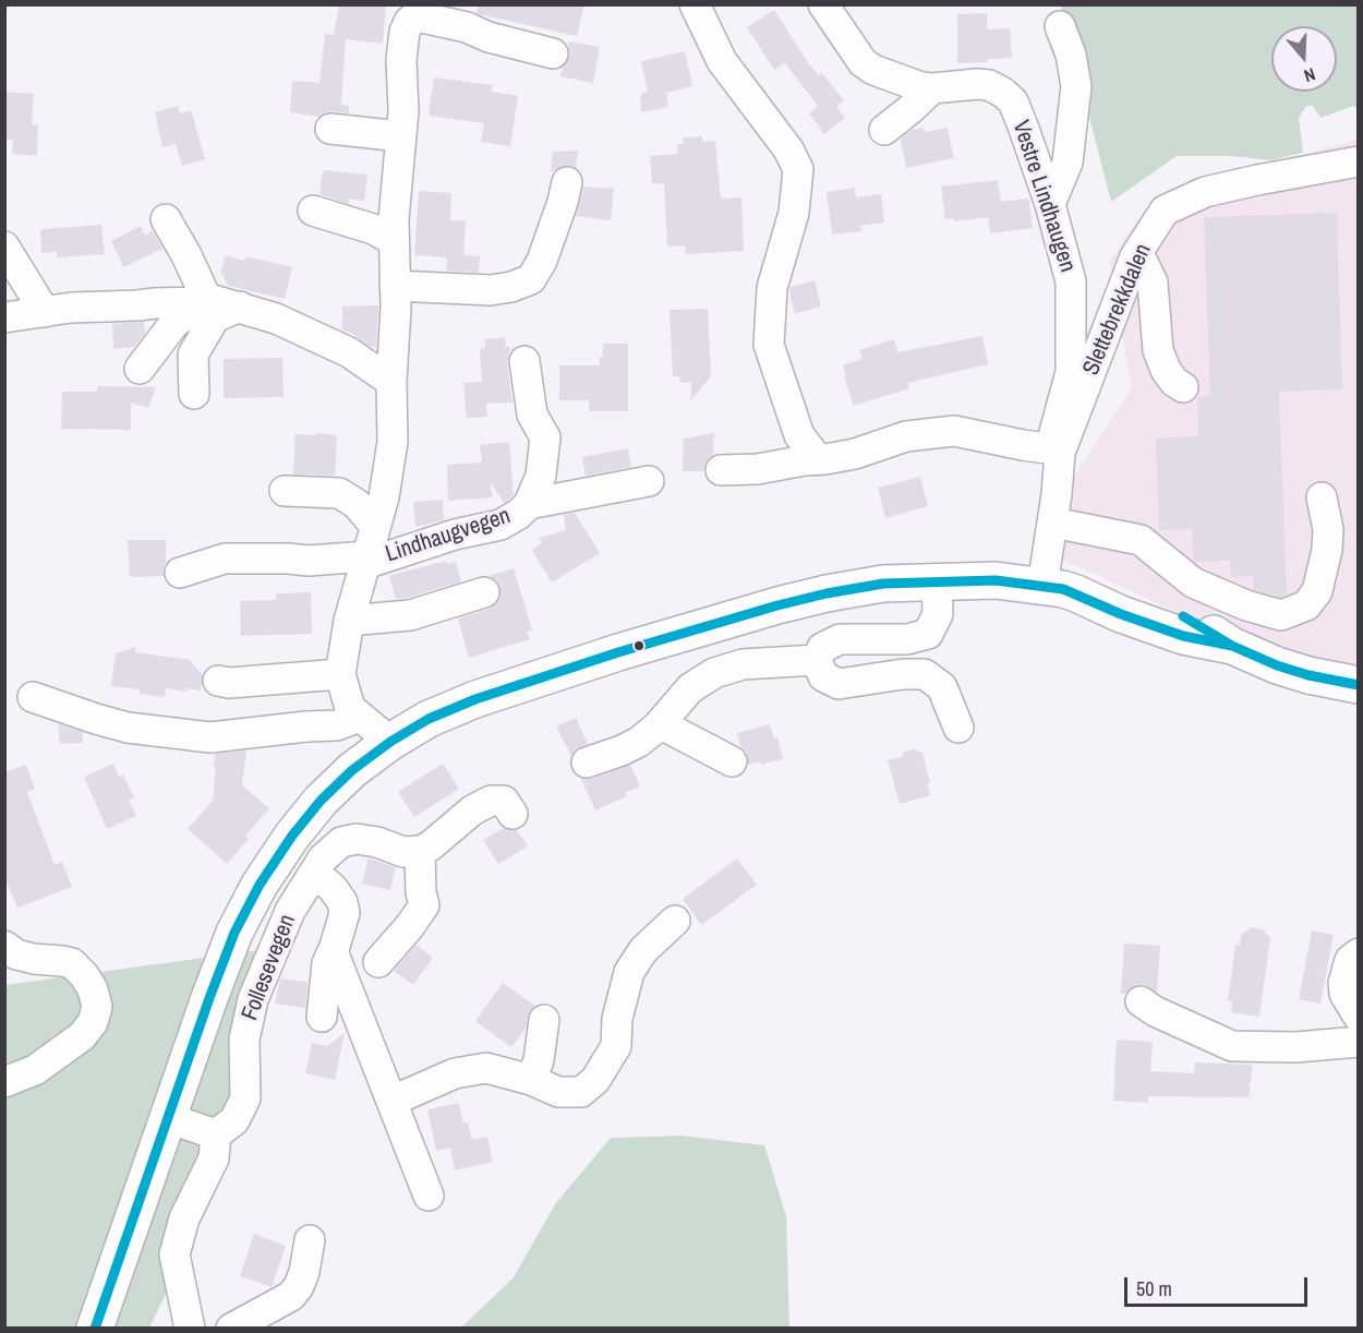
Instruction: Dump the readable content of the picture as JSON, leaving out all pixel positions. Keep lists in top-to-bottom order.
{
  "streets": {
    "main road": ["Follesevegen"],
    "street": ["Vestre Lindhaugen", "Slettebrekkdalen", "Lindhaugvegen"]
  },
  "crossings": [
    ["Vestre Lindhaugen", "Slettebrekkdalen"],
    ["Vestre Lindhaugen", "Follesevegen"],
    ["Lindhaugvegen", "Follesevegen"]
  ],
  "scale_bar": "50 m",
  "north": "bottom"
}
